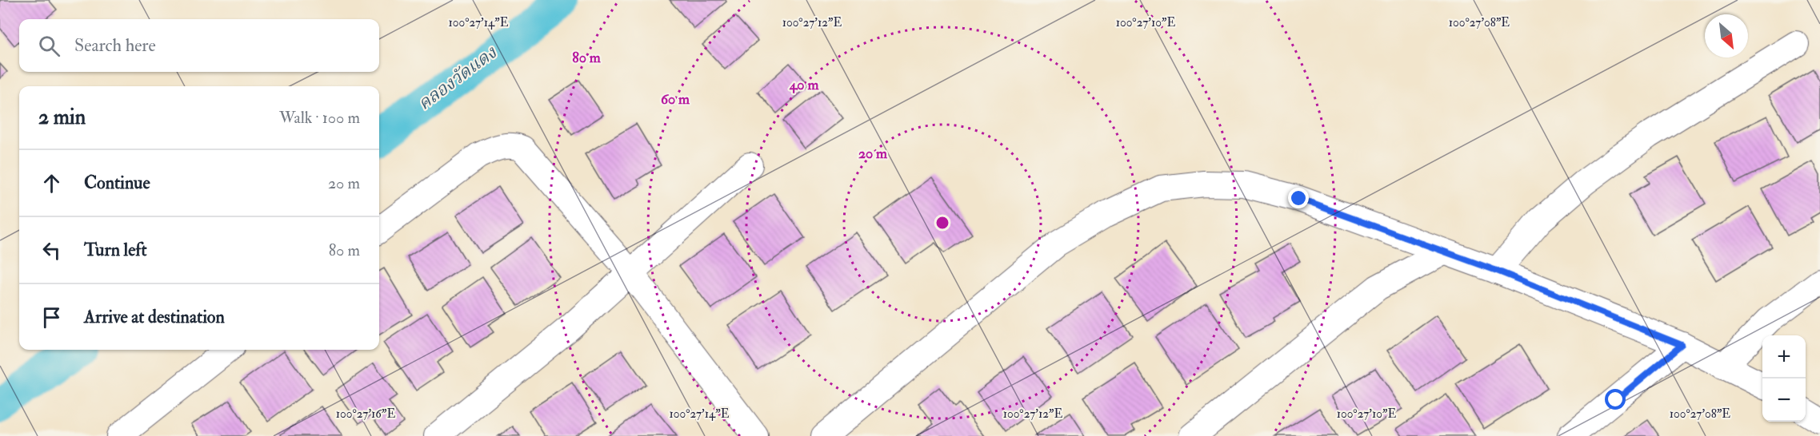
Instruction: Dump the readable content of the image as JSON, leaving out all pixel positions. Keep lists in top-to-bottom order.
{
  "water": ["คลองวัดแดง"],
  "north": "bottom right",
  "page": {
    "search": "Search here",
    "heading": ["2 min", "Walk · 100 m"],
    "list": [
      ["Continue", "20 m"],
      ["Turn left", "80 m"],
      "Arrive at destination"
    ],
    "map_buttons": ["+", "−"]
  },
  "coordinates": [
    "100°27'14\"E",
    "100°27'10\"E",
    "100°27'08\"E",
    "100°27'12\"E",
    "100°27'16\"E"
  ],
  "rings": [
    "80 m",
    "40 m",
    "60 m",
    "20 m"
  ]
}
